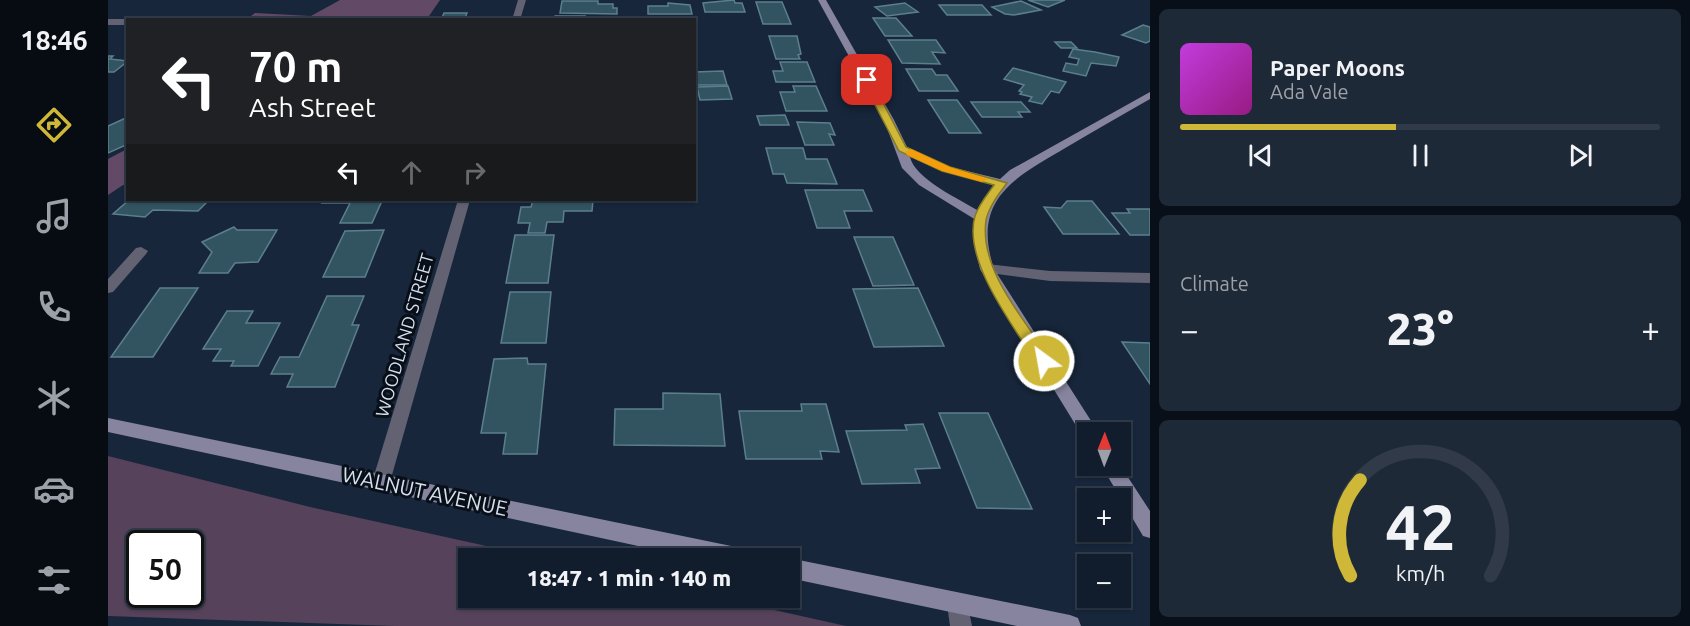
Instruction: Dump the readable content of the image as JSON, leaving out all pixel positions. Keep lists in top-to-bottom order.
{
  "streets": {
    "street": ["WOODLAND STREET", "WALNUT AVENUE"]
  },
  "crossings": [
    ["WOODLAND STREET", "WALNUT AVENUE"]
  ],
  "north": "top",
  "page": {
    "tabs": "18:46",
    "turn": ["70 m", "Ash Street"],
    "song": ["Paper Moons", "Ada Vale"],
    "tile": "Climate",
    "heat": ["−", "23°", "+"],
    "map_buttons": ["+", "−"],
    "limit": "50",
    "trip": "18:47 · 1 min · 140 m",
    "gauge": ["42", "km/h"]
  }
}
